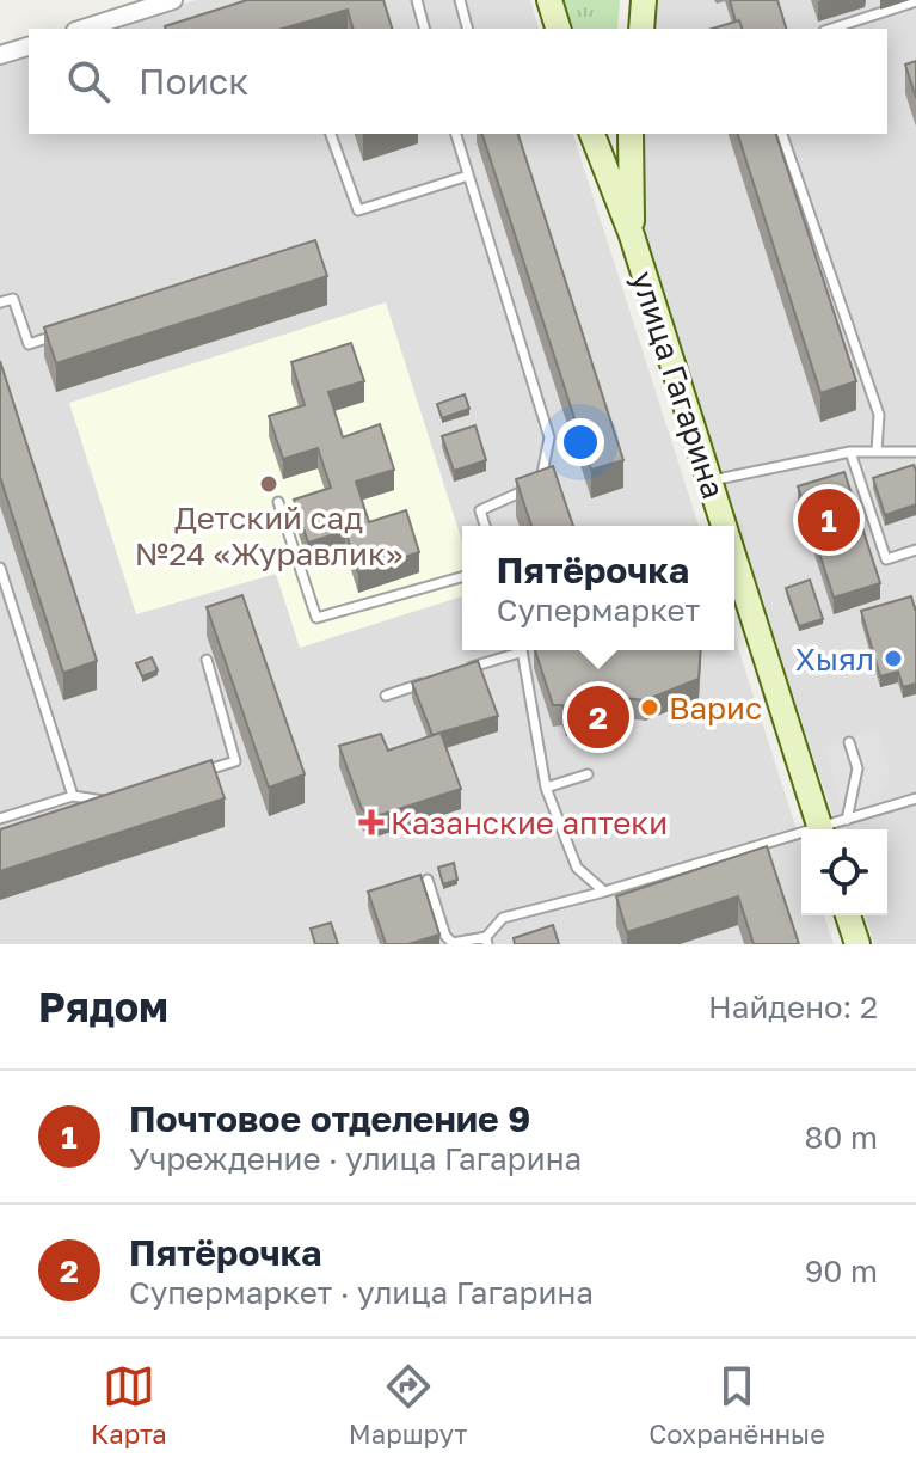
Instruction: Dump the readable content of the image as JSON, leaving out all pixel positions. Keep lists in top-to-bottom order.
{
  "streets": {
    "street": ["улица Гагарина"]
  },
  "places": {
    "other": ["Детский сад №24 «Журавлик»", "Хыял", "Варис"],
    "health": ["Казанские аптеки"]
  },
  "page": {
    "search": "Поиск",
    "pins": ["1", "2"],
    "popup": ["Пятёрочка", "Супермаркет"],
    "heading": ["Рядом", "Найдено: 2"],
    "list": [
      {
        "mark": "1",
        "name": "Почтовое отделение 9",
        "note": "Учреждение · улица Гагарина",
        "value": "80 m"
      },
      {
        "mark": "2",
        "name": "Пятёрочка",
        "note": "Супермаркет · улица Гагарина",
        "value": "90 m"
      }
    ],
    "nav": ["Карта", "Маршрут", "Сохранённые"]
  }
}
